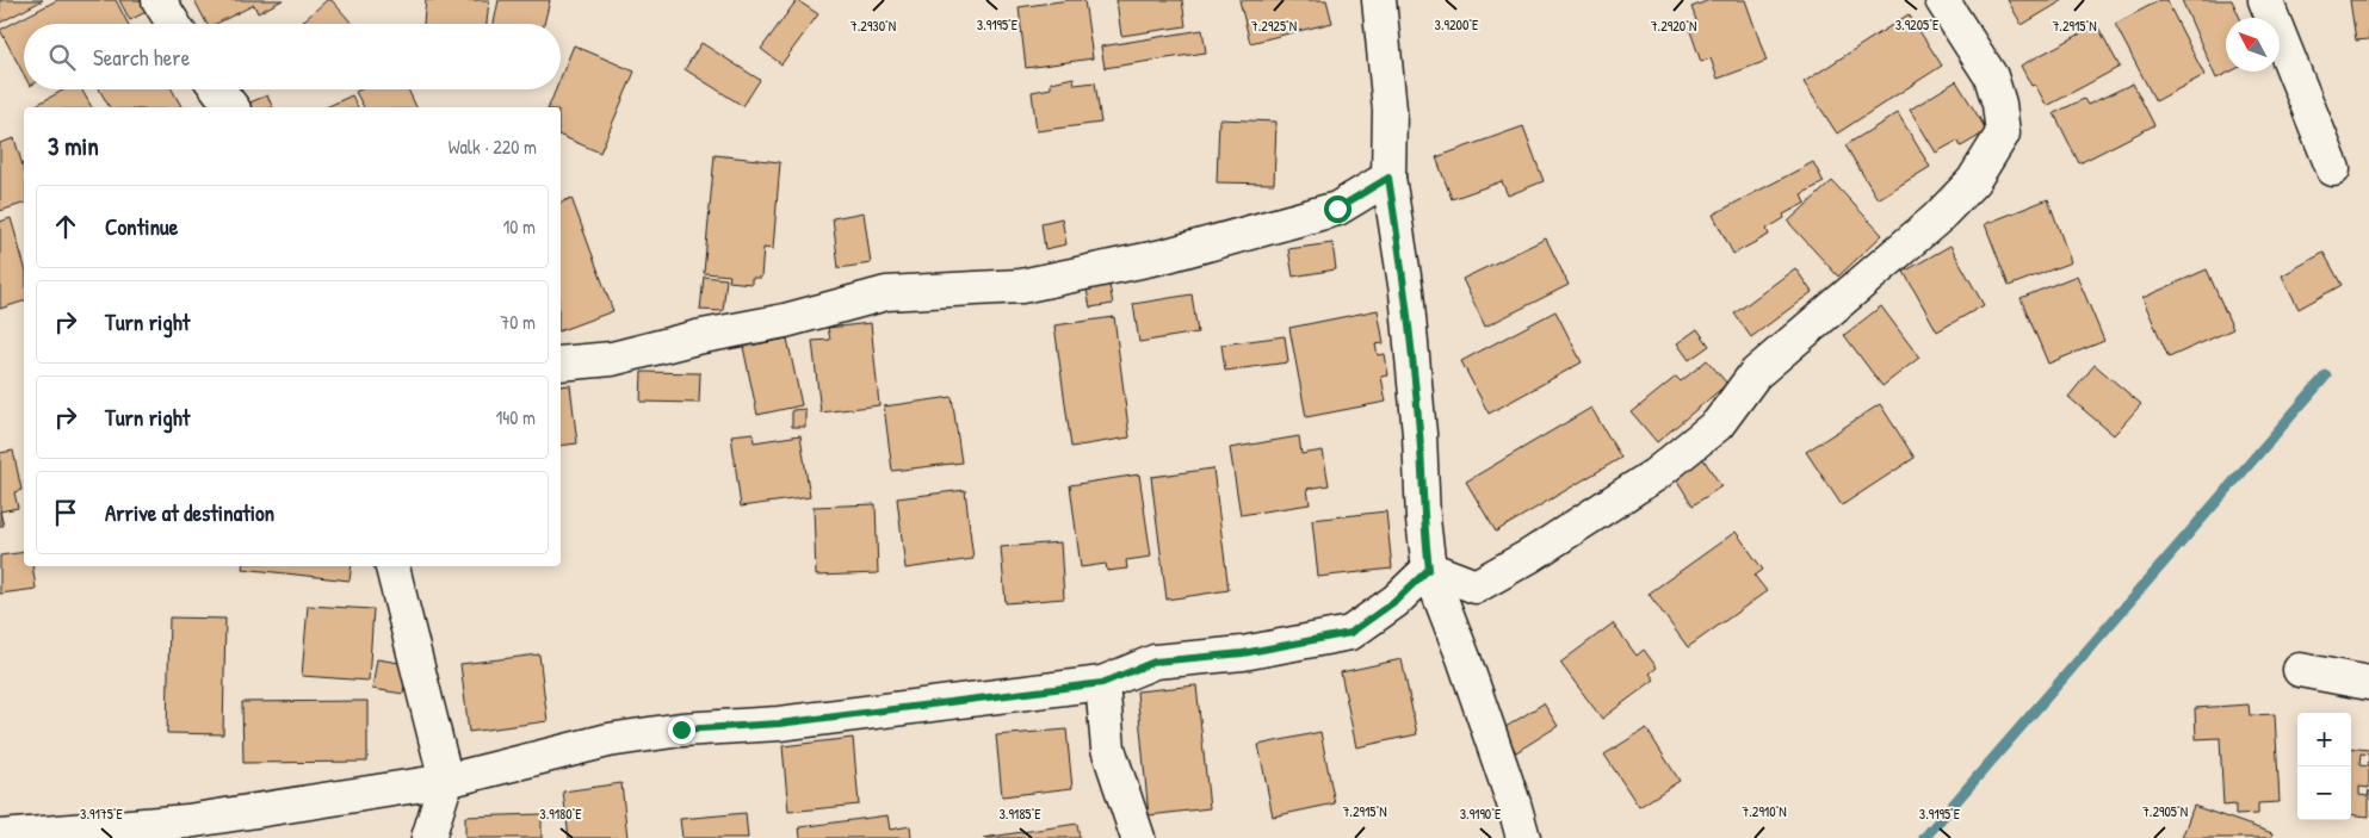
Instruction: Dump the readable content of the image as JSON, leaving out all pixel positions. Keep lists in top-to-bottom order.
{
  "north": "top left",
  "page": {
    "search": "Search here",
    "heading": ["3 min", "Walk · 220 m"],
    "list": [
      ["Continue", "10 m"],
      ["Turn right", "70 m"],
      ["Turn right", "140 m"],
      "Arrive at destination"
    ],
    "map_buttons": ["+", "−"]
  },
  "coordinates": [
    "3.9195°E",
    "3.9200°E",
    "3.9205°E",
    "7.2930°N",
    "7.2925°N",
    "7.2920°N",
    "7.2915°N",
    "7.2910°N",
    "7.2905°N",
    "3.9175°E",
    "3.9180°E",
    "3.9185°E",
    "3.9190°E"
  ]
}
